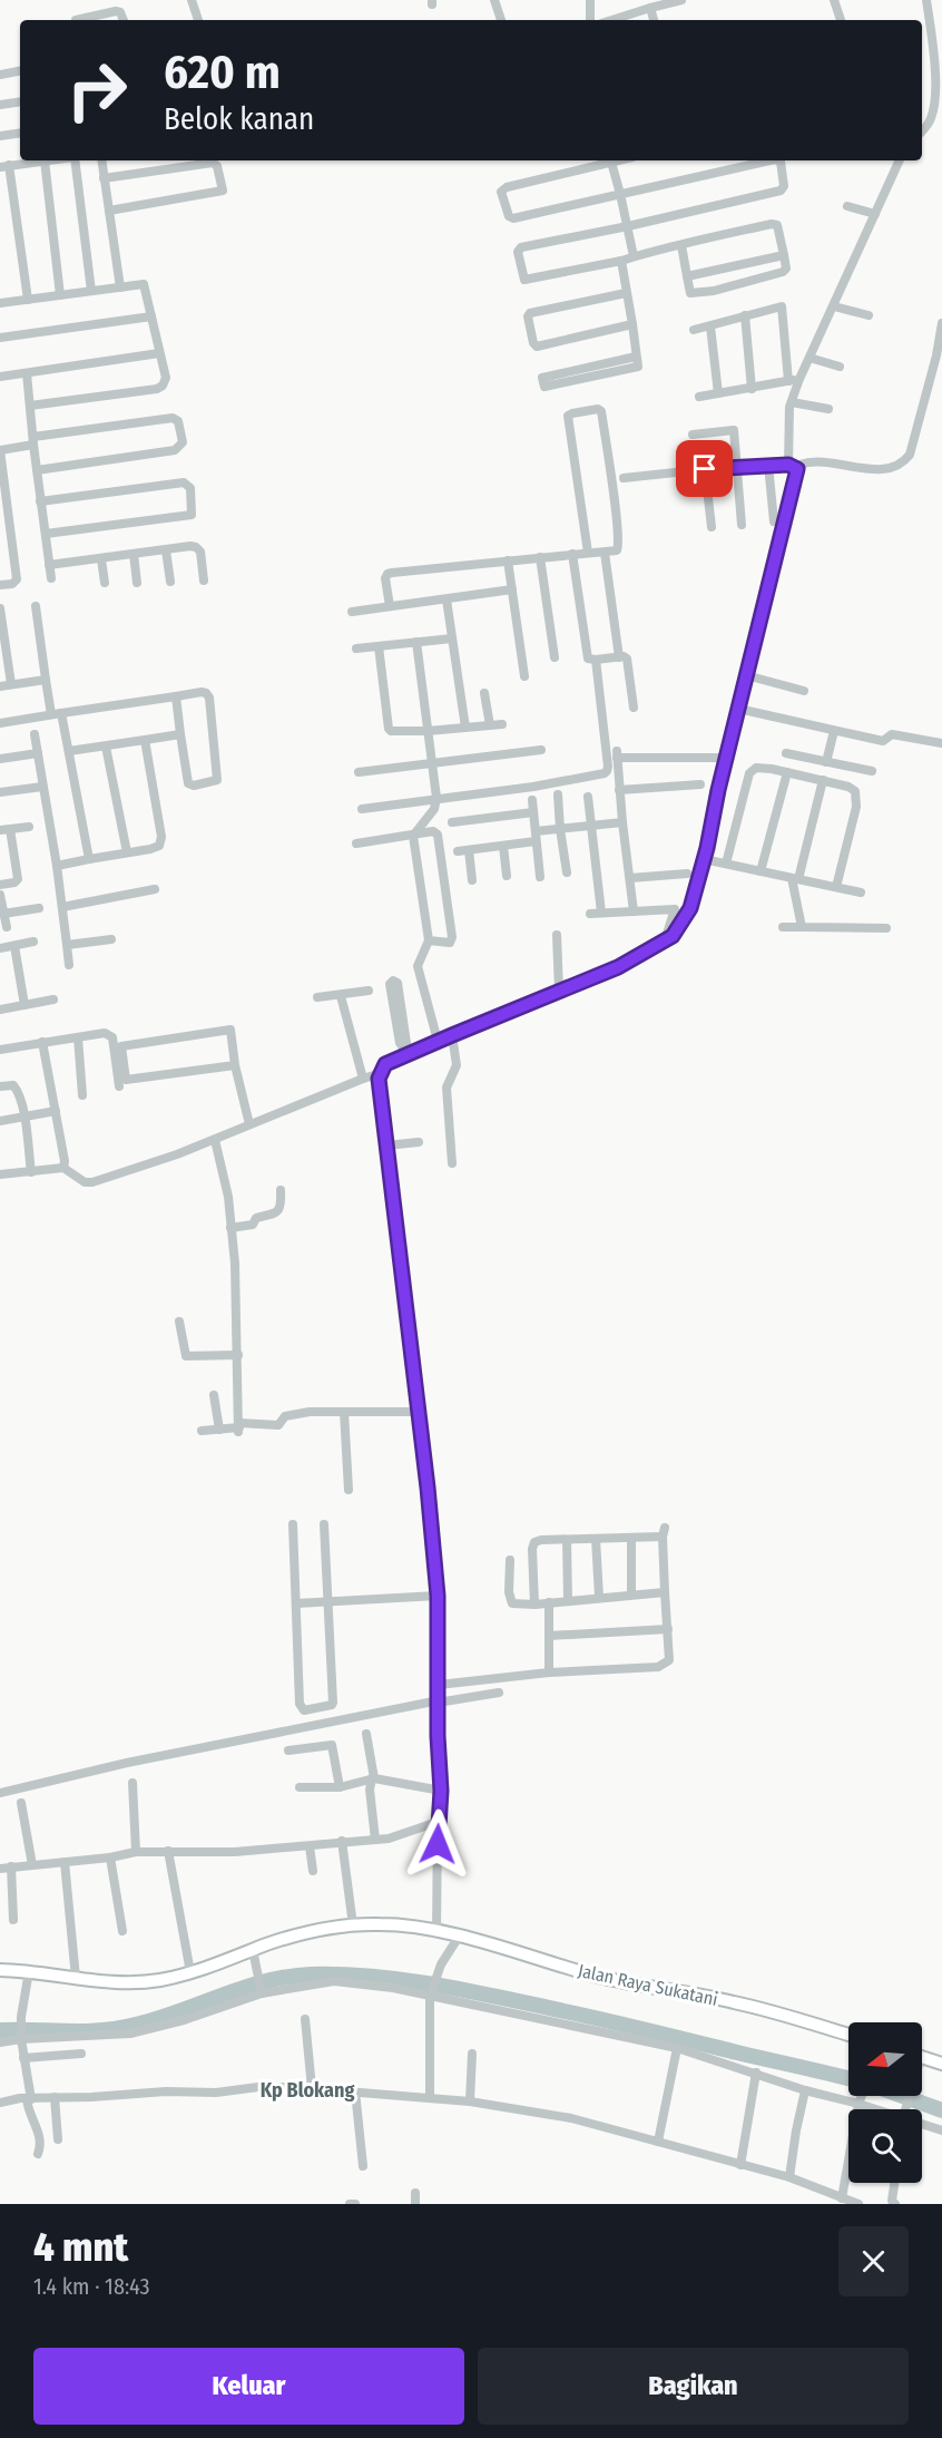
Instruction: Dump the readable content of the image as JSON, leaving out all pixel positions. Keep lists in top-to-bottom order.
{
  "streets": {
    "main road": ["Jalan Raya Sukatani"]
  },
  "districts": ["Kp Blokang"],
  "north": "left",
  "page": {
    "turn": ["620 m", "Belok kanan"],
    "heading": ["4 mnt", "1.4 km · 18:43"],
    "buttons": ["Keluar", "Bagikan"]
  }
}
